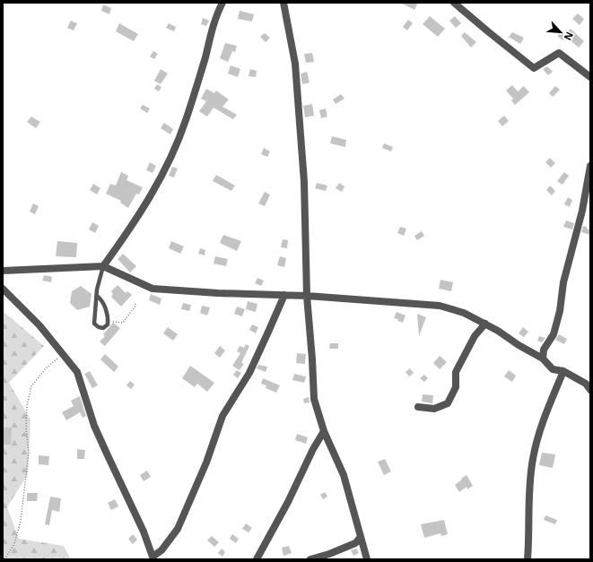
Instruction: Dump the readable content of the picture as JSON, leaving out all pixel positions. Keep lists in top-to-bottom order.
{
  "north": "bottom right"
}
